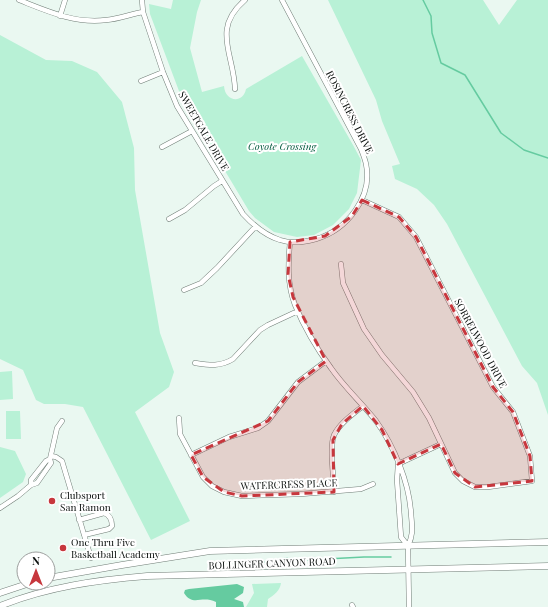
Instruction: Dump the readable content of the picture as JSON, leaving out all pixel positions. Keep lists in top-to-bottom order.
{
  "streets": {
    "main road": ["BOLLINGER CANYON ROAD"],
    "street": [
      "ROSINCRESS DRIVE",
      "SWEETGALE DRIVE",
      "SORRELWOOD DRIVE",
      "WATERCRESS PLACE"
    ]
  },
  "crossings": [
    ["ROSINCRESS DRIVE", "SWEETGALE DRIVE"],
    ["ROSINCRESS DRIVE", "SORRELWOOD DRIVE"]
  ],
  "parks": ["Coyote Crossing"],
  "places": ["Clubsport San Ramon", "One Thru Five Basketball Academy"],
  "north": "top"
}
